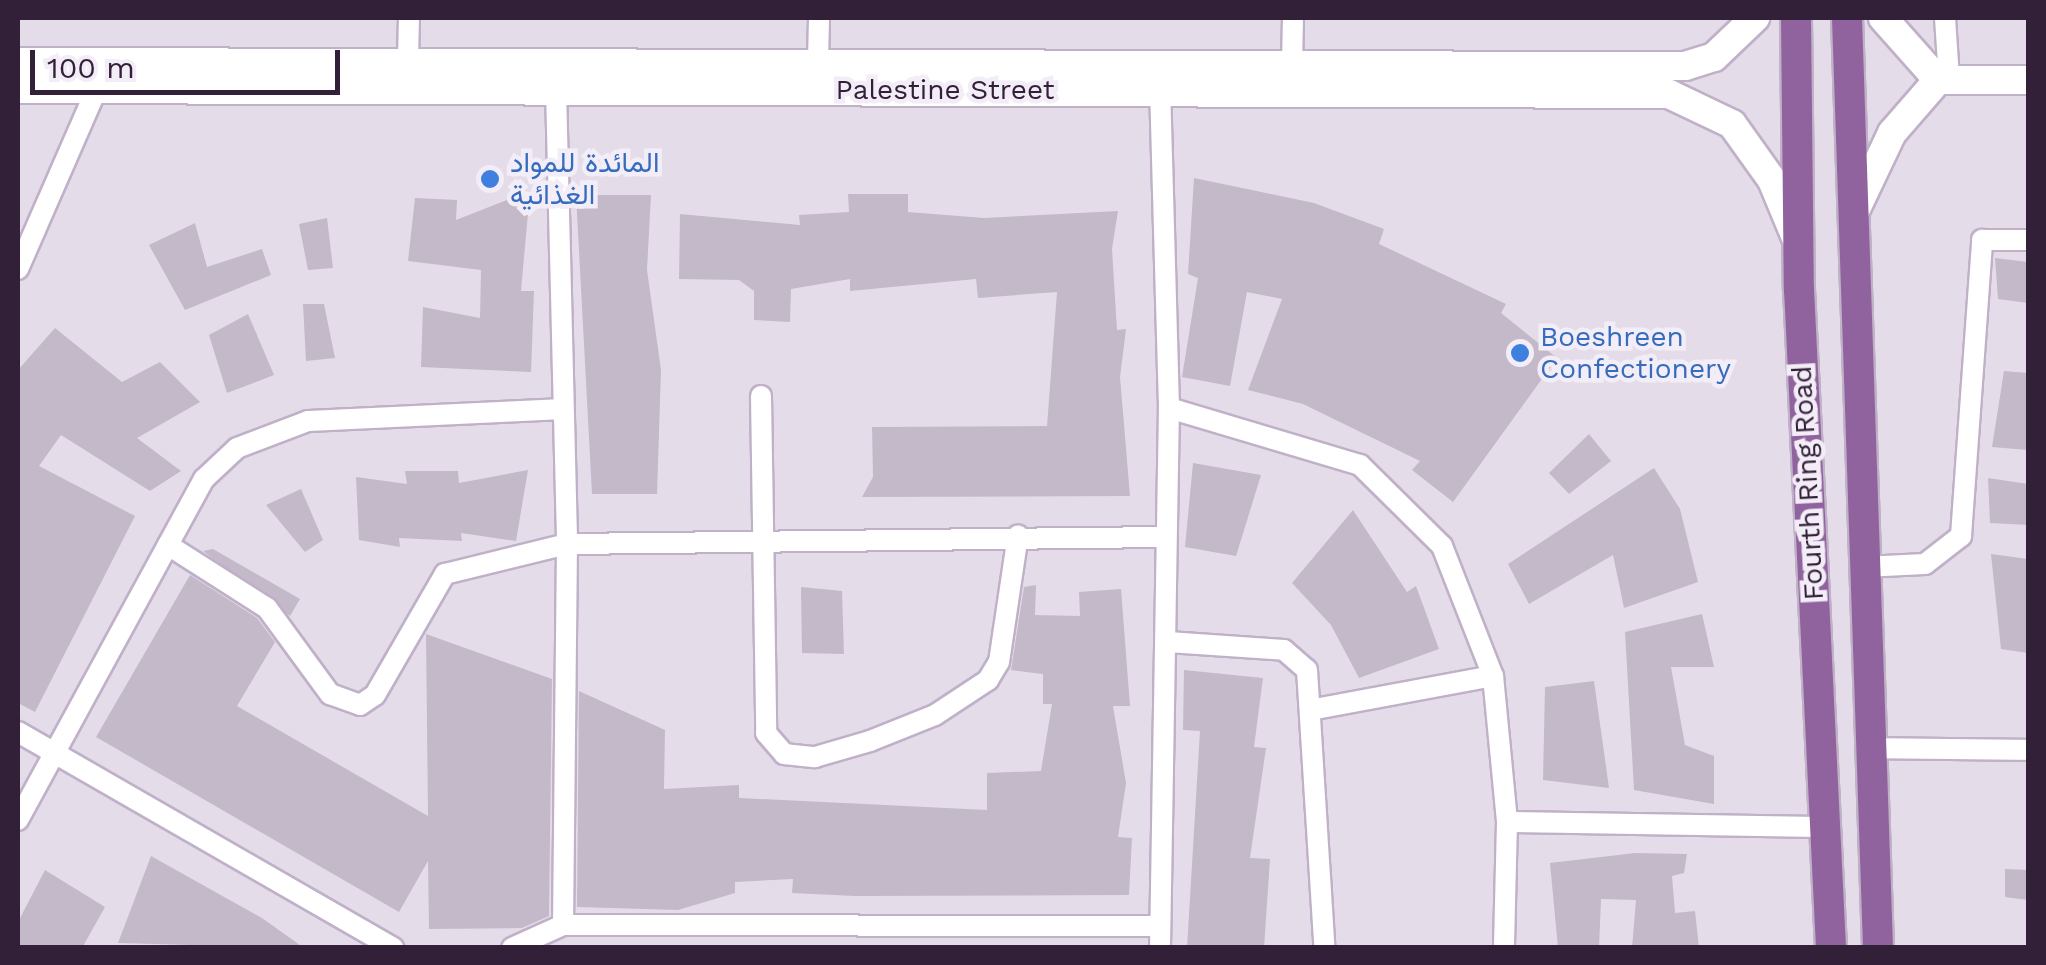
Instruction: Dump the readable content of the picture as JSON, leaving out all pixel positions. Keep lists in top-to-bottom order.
{
  "streets": {
    "main road": ["Fourth Ring Road"],
    "street": ["Palestine Street"]
  },
  "crossings": [
    ["Palestine Street", "Fourth Ring Road"]
  ],
  "places": ["المائدة للمواد الغذائية", "Boeshreen Confectionery"],
  "scale_bar": "100 m"
}
